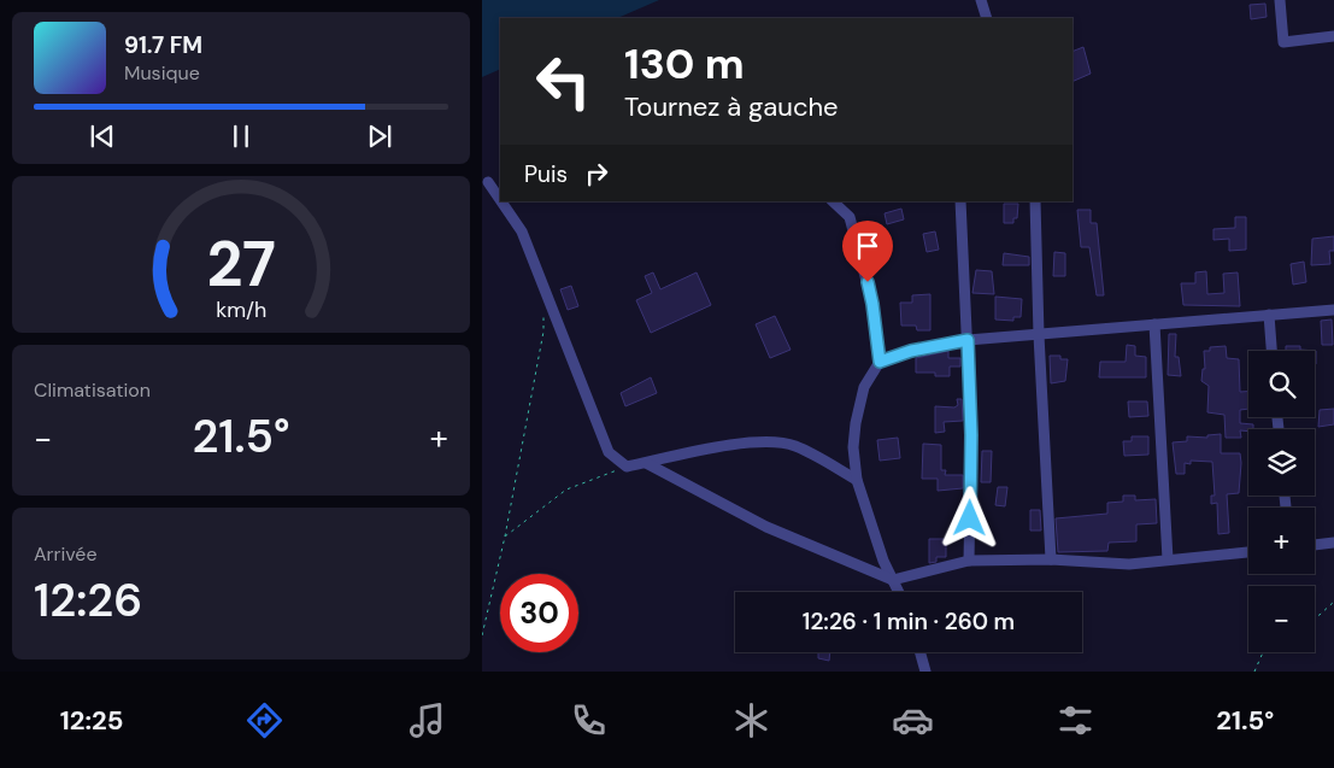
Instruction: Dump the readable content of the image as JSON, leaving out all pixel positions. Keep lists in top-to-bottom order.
{
  "page": {
    "turn": ["130 m", "Tournez à gauche"],
    "song": ["91.7 FM", "Musique"],
    "then": "Puis",
    "tile": [
      "Climatisation",
      ["Arrivée", "12:26"]
    ],
    "map_buttons": ["+", "−"],
    "heat": ["−", "21.5°", "+"],
    "limit": "30",
    "trip": "12:26 · 1 min · 260 m",
    "tabs": ["12:25", "21.5°"],
    "gauge": ["27", "km/h"]
  }
}
